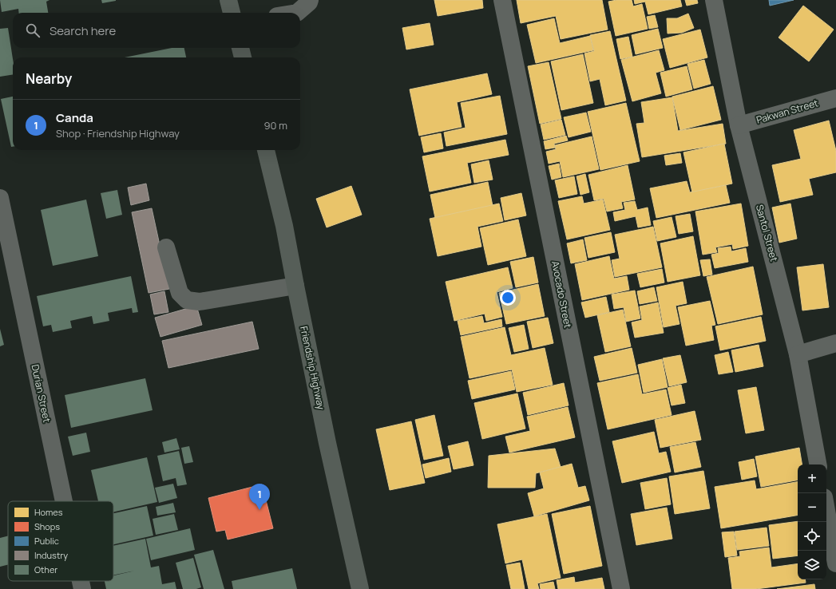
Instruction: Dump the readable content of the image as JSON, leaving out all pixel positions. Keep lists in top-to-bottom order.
{
  "streets": {
    "main road": ["Friendship Highway"],
    "street": [
      "Pakwan Street",
      "Santol Street",
      "Avocado Street",
      "Durian Street"
    ]
  },
  "crossings": [
    ["Pakwan Street", "Santol Street"]
  ],
  "legend": [
    "Homes",
    "Shops",
    "Public",
    "Industry",
    "Other"
  ],
  "page": {
    "search": "Search here",
    "heading": "Nearby",
    "list": [
      {
        "mark": "1",
        "name": "Canda",
        "note": "Shop · Friendship Highway",
        "value": "90 m"
      }
    ],
    "map_buttons": ["+", "−"],
    "pins": "1"
  }
}
